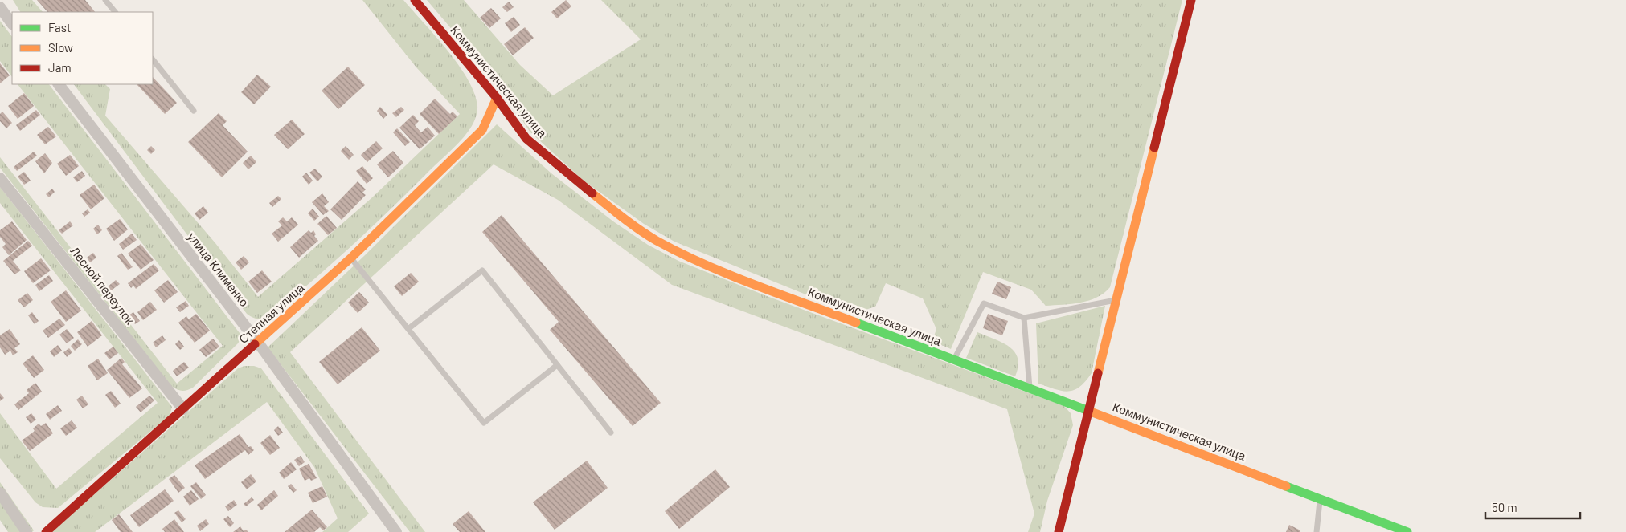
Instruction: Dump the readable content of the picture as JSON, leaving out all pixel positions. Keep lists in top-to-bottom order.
{
  "streets": {
    "street": [
      "Коммунистическая улица",
      "улица Клименко",
      "Лесной переулок",
      "Степная улица"
    ]
  },
  "crossings": [
    ["Коммунистическая улица", "Степная улица"],
    ["улица Клименко", "Степная улица"],
    ["Лесной переулок", "Степная улица"]
  ],
  "legend": ["Fast", "Slow", "Jam"],
  "scale_bar": "50 m"
}
